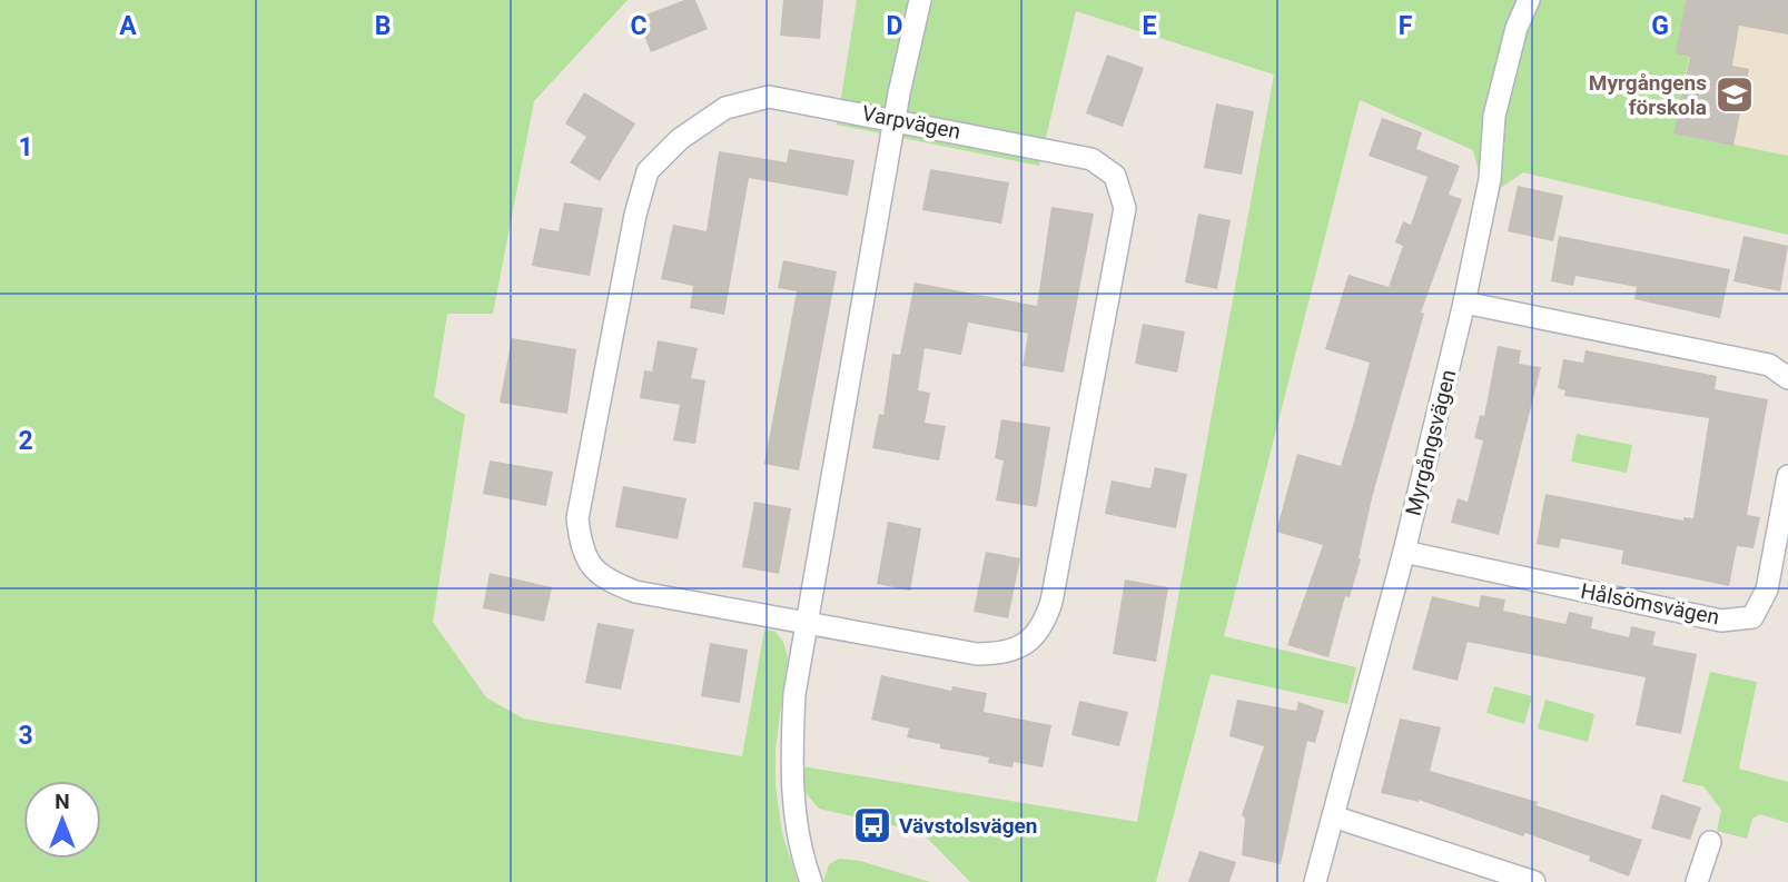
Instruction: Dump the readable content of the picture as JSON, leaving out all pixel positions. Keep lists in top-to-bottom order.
{
  "streets": {
    "street": ["Varpvägen", "Myrgångsvägen", "Hålsömsvägen"]
  },
  "crossings": [
    ["Myrgångsvägen", "Hålsömsvägen"]
  ],
  "places": {
    "school or university": ["Myrgångens förskola"],
    "bus stop": ["Vävstolsvägen"]
  },
  "north": "top",
  "grid": {
    "columns": [
      "A",
      "B",
      "C",
      "D",
      "E",
      "F",
      "G"
    ],
    "rows": ["1", "2", "3"]
  }
}
